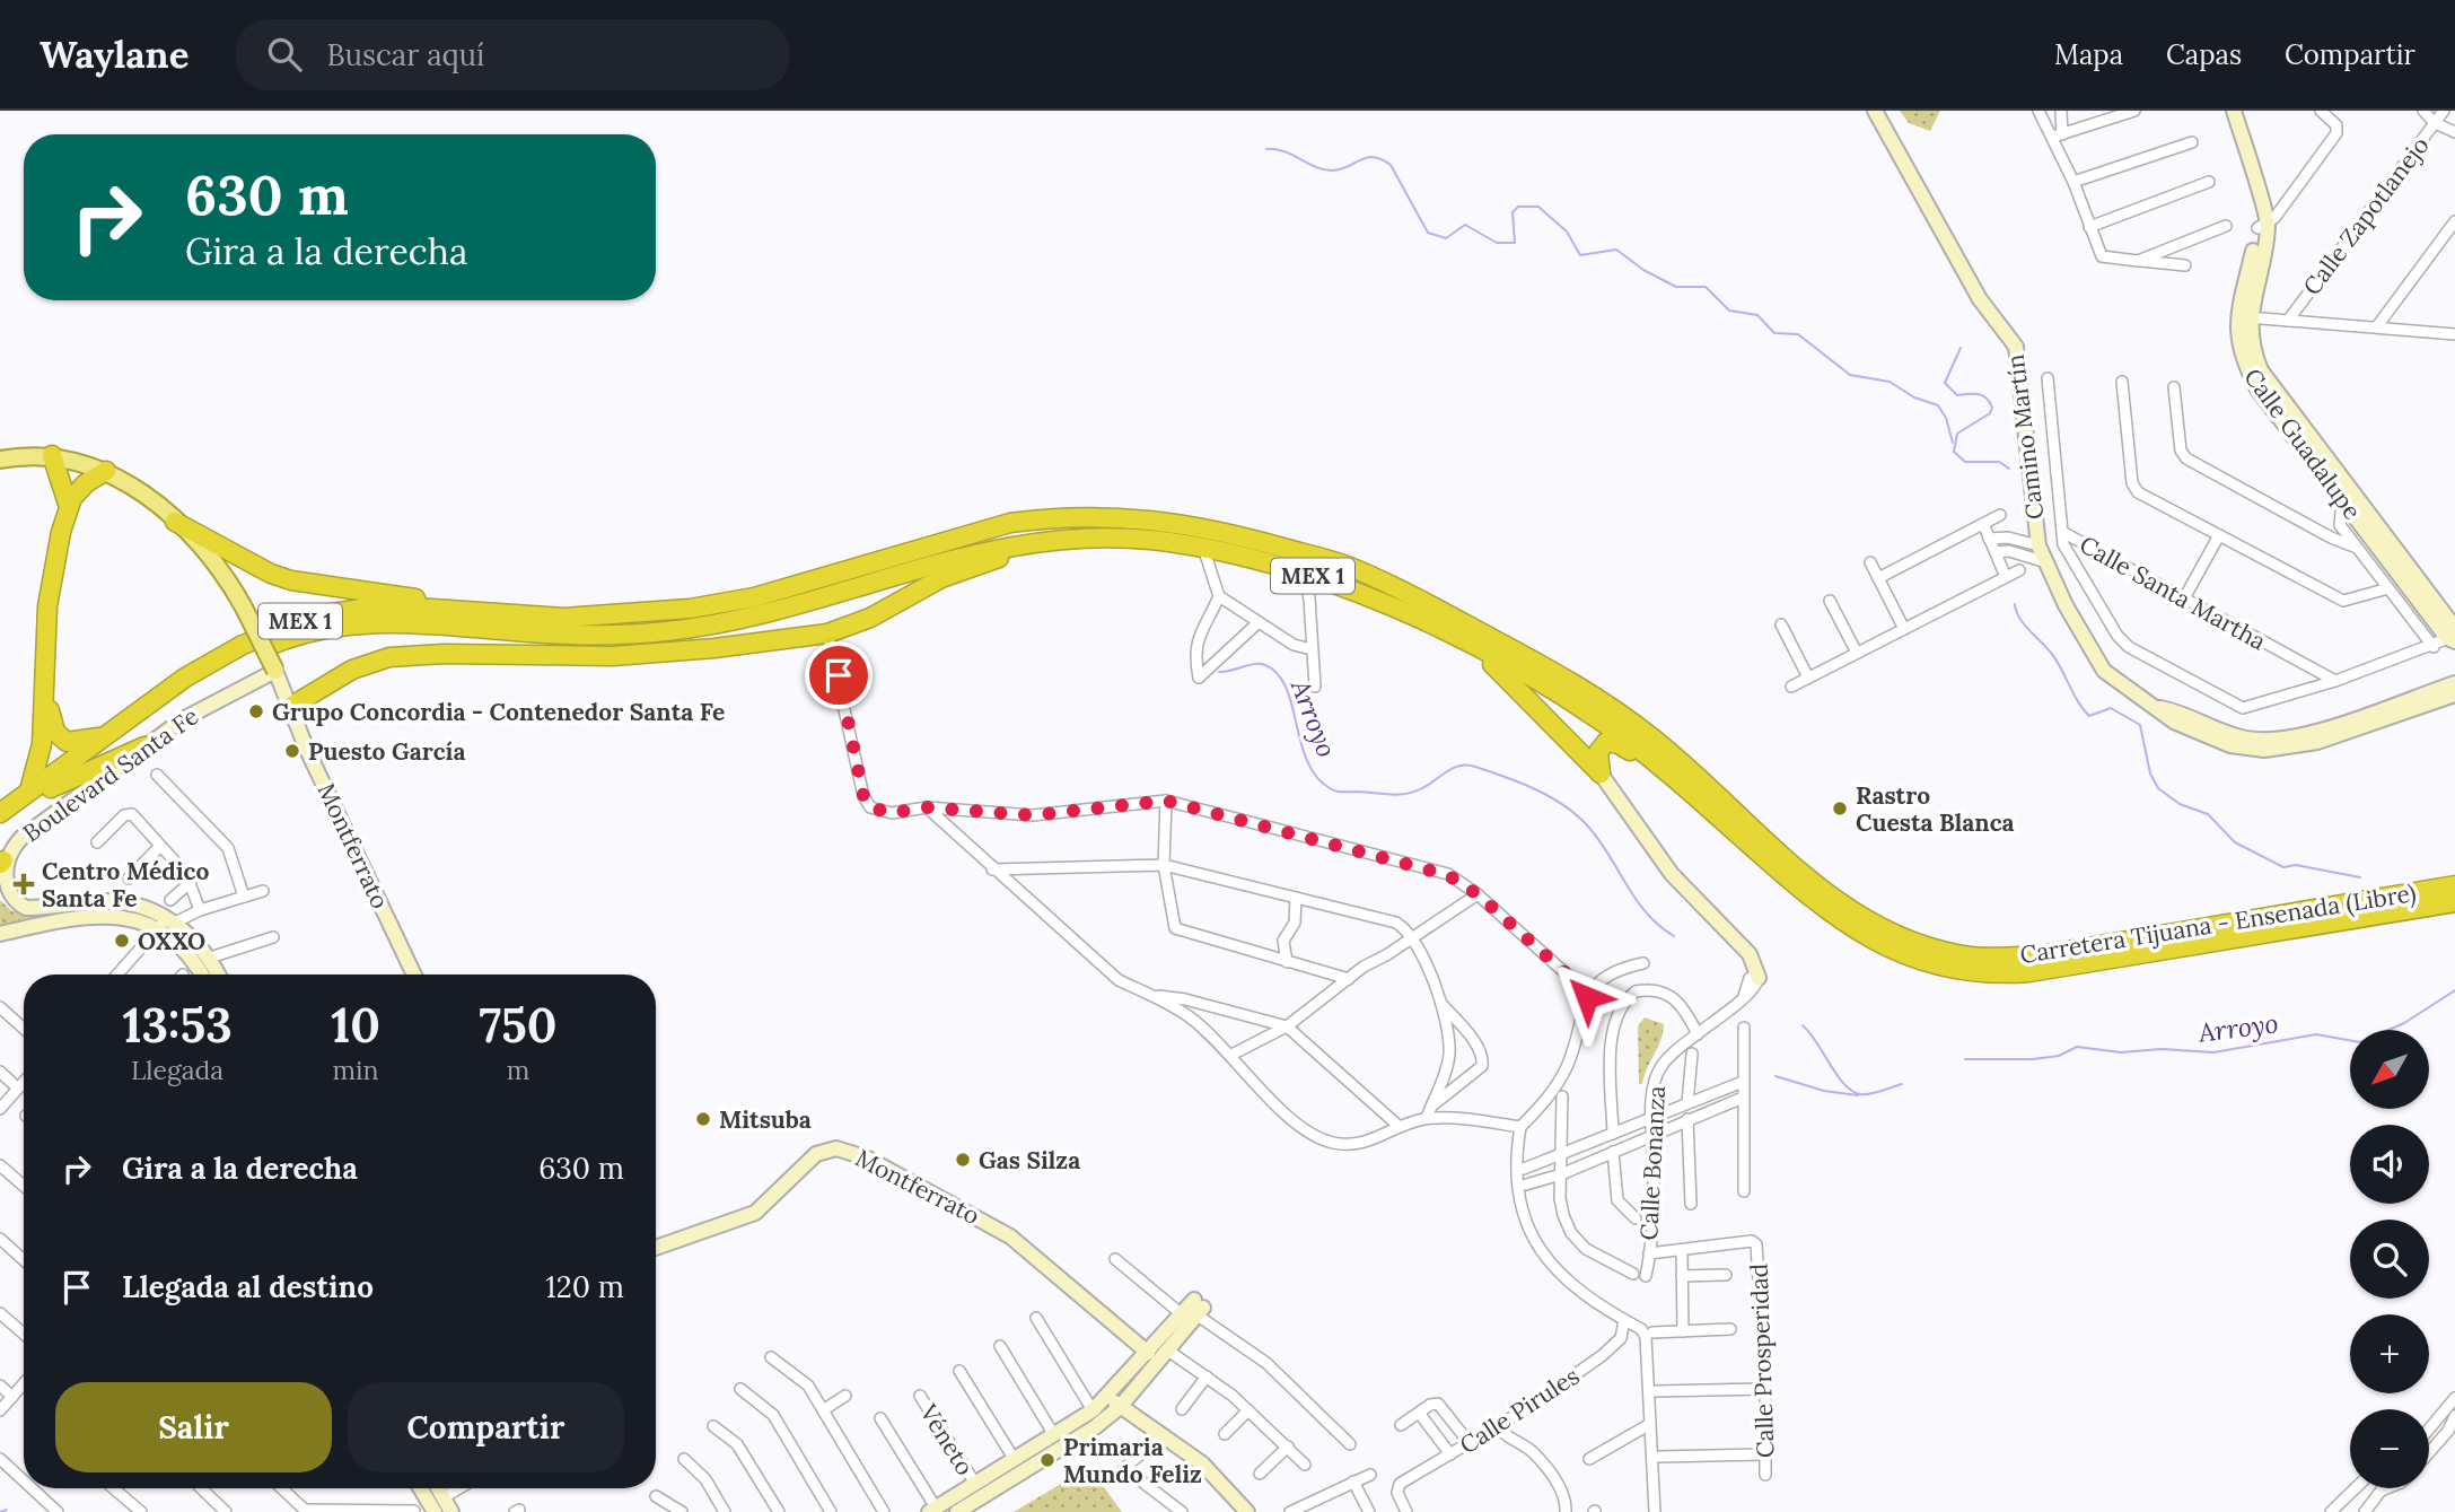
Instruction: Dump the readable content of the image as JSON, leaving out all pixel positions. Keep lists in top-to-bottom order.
{
  "streets": {
    "highway": ["MEX 1", "Carretera Tijuana - Ensenada (Libre)"],
    "street": [
      "Calle Zapotlanejo",
      "Camino Martín",
      "Calle Guadalupe",
      "Calle Santa Martha",
      "Boulevard Santa Fe",
      "Montferrato",
      "Calle Bonanza",
      "Calle Prosperidad",
      "Calle Pirules",
      "Véneto"
    ]
  },
  "crossings": [
    ["Boulevard Santa Fe", "Montferrato"]
  ],
  "water": ["Arroyo"],
  "places": {
    "other": [
      "Grupo Concordia - Contenedor Santa Fe",
      "Puesto García",
      "Rastro Cuesta Blanca",
      "OXXO",
      "Mitsuba",
      "Gas Silza",
      "Primaria Mundo Feliz"
    ],
    "health": ["Centro Médico Santa Fe"]
  },
  "north": "bottom left",
  "page": {
    "header": "Waylane",
    "search": "Buscar aquí",
    "nav": ["Mapa", "Capas", "Compartir"],
    "turn": ["630 m", "Gira a la derecha"],
    "eta": [
      "13:53",
      "Llegada",
      "10",
      "min",
      "750",
      "m"
    ],
    "map_buttons": ["+", "−"],
    "list": [
      {
        "name": "Gira a la derecha",
        "value": "630 m"
      },
      {
        "name": "Llegada al destino",
        "value": "120 m"
      }
    ],
    "buttons": ["Salir", "Compartir"]
  }
}
